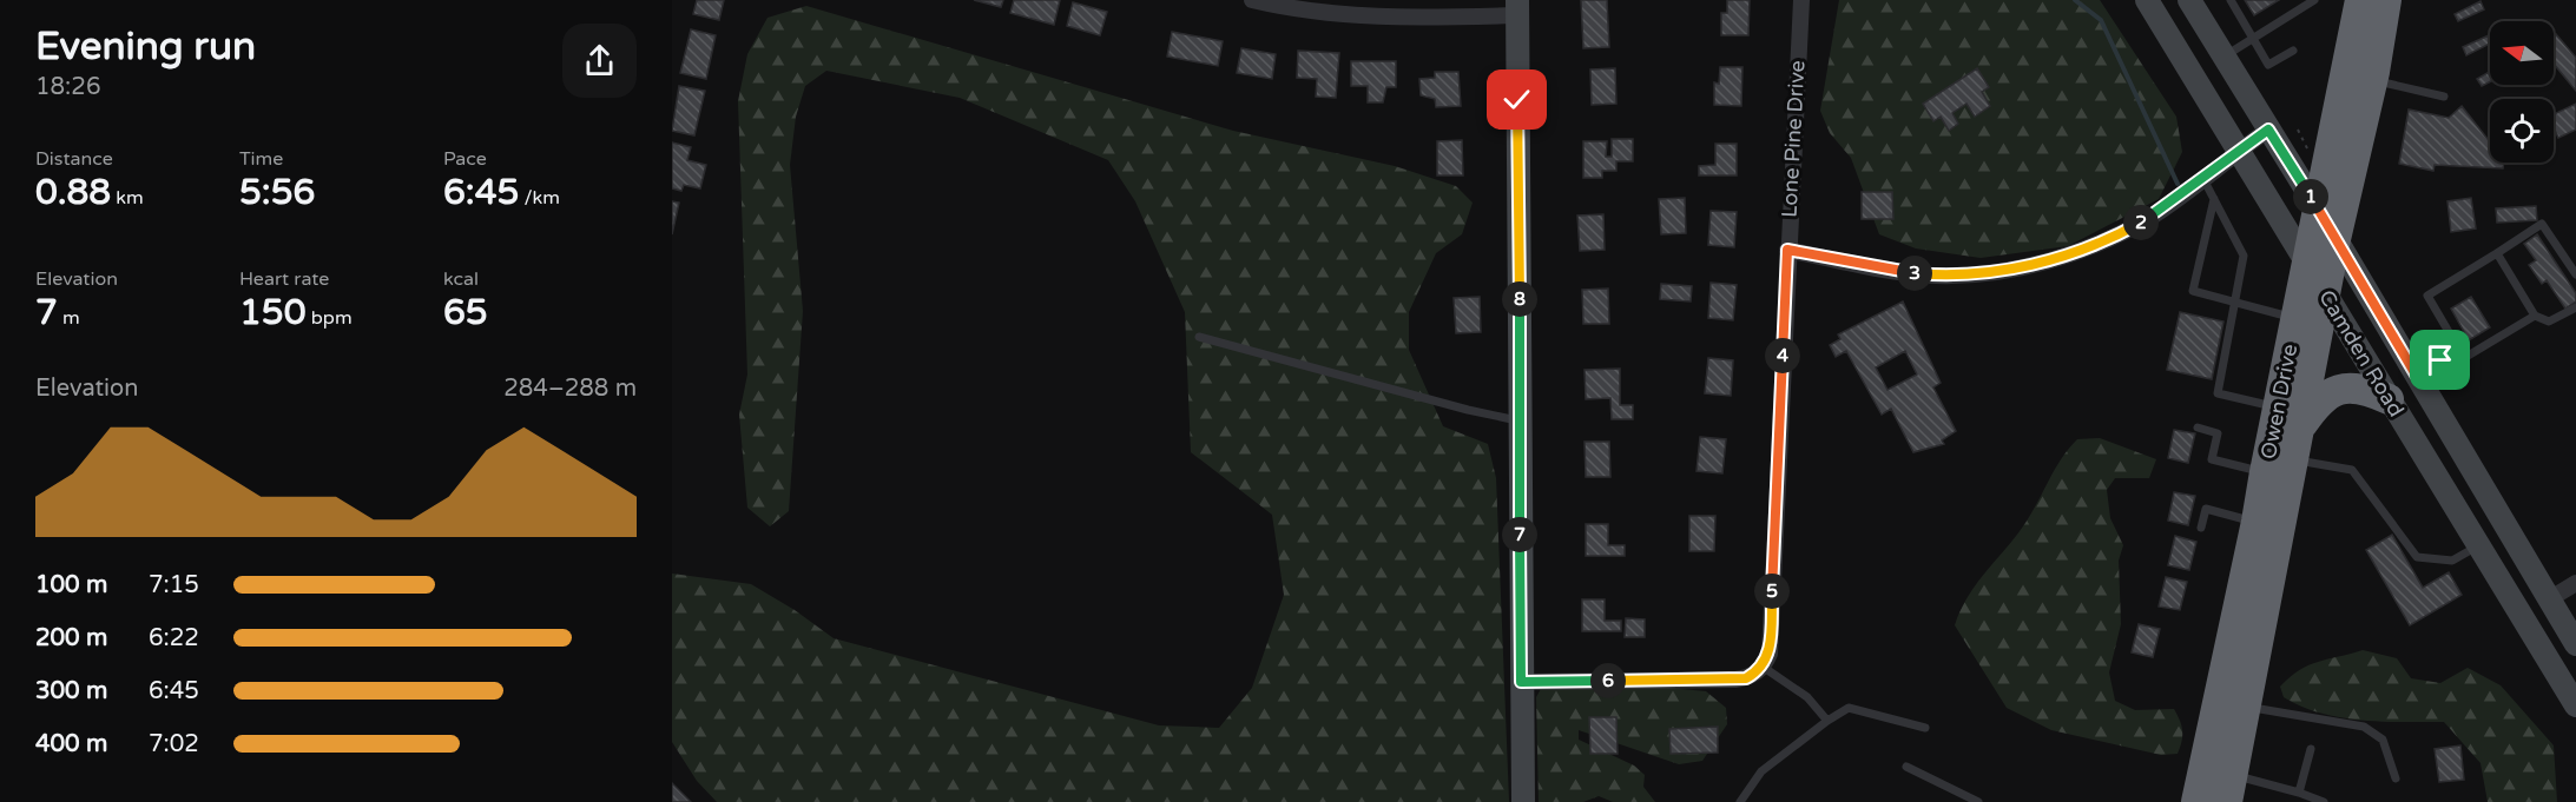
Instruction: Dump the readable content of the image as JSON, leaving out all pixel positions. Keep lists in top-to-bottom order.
{
  "streets": {
    "highway": ["Owen Drive"],
    "street": ["Lone Pine Drive", "Camden Road"]
  },
  "crossings": [
    ["Camden Road", "Owen Drive"]
  ],
  "north": "left",
  "page": {
    "heading": ["Evening run", "18:26"],
    "stats": [
      ["Distance", "0.88 km"],
      ["Time", "5:56"],
      ["Pace", "6:45 /km"],
      ["Elevation", "7 m"],
      ["Heart rate", "150 bpm"],
      ["kcal", "65"]
    ],
    "pins": [
      "1",
      "2",
      "3",
      "8",
      "4",
      "7",
      "5",
      "6"
    ],
    "chart": ["Elevation", "284–288 m"],
    "list": [
      {
        "name": "100 m",
        "note": "7:15"
      },
      {
        "name": "200 m",
        "note": "6:22"
      },
      {
        "name": "300 m",
        "note": "6:45"
      },
      {
        "name": "400 m",
        "note": "7:02"
      }
    ]
  }
}
